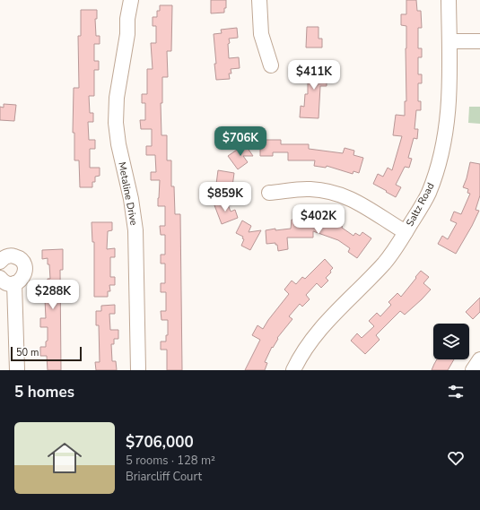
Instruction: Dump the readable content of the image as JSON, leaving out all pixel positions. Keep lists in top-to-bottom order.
{
  "streets": {
    "street": ["Metaline Drive", "Saltz Road"]
  },
  "scale_bar": "50 m",
  "page": {
    "price": [
      "$411K",
      "$706K",
      "$859K",
      "$402K",
      "$288K"
    ],
    "scale": "50 m",
    "heading": "5 homes",
    "list": [
      {
        "name": "$706,000",
        "note": "5 rooms · 128 m² · Briarcliff Court"
      }
    ]
  }
}
